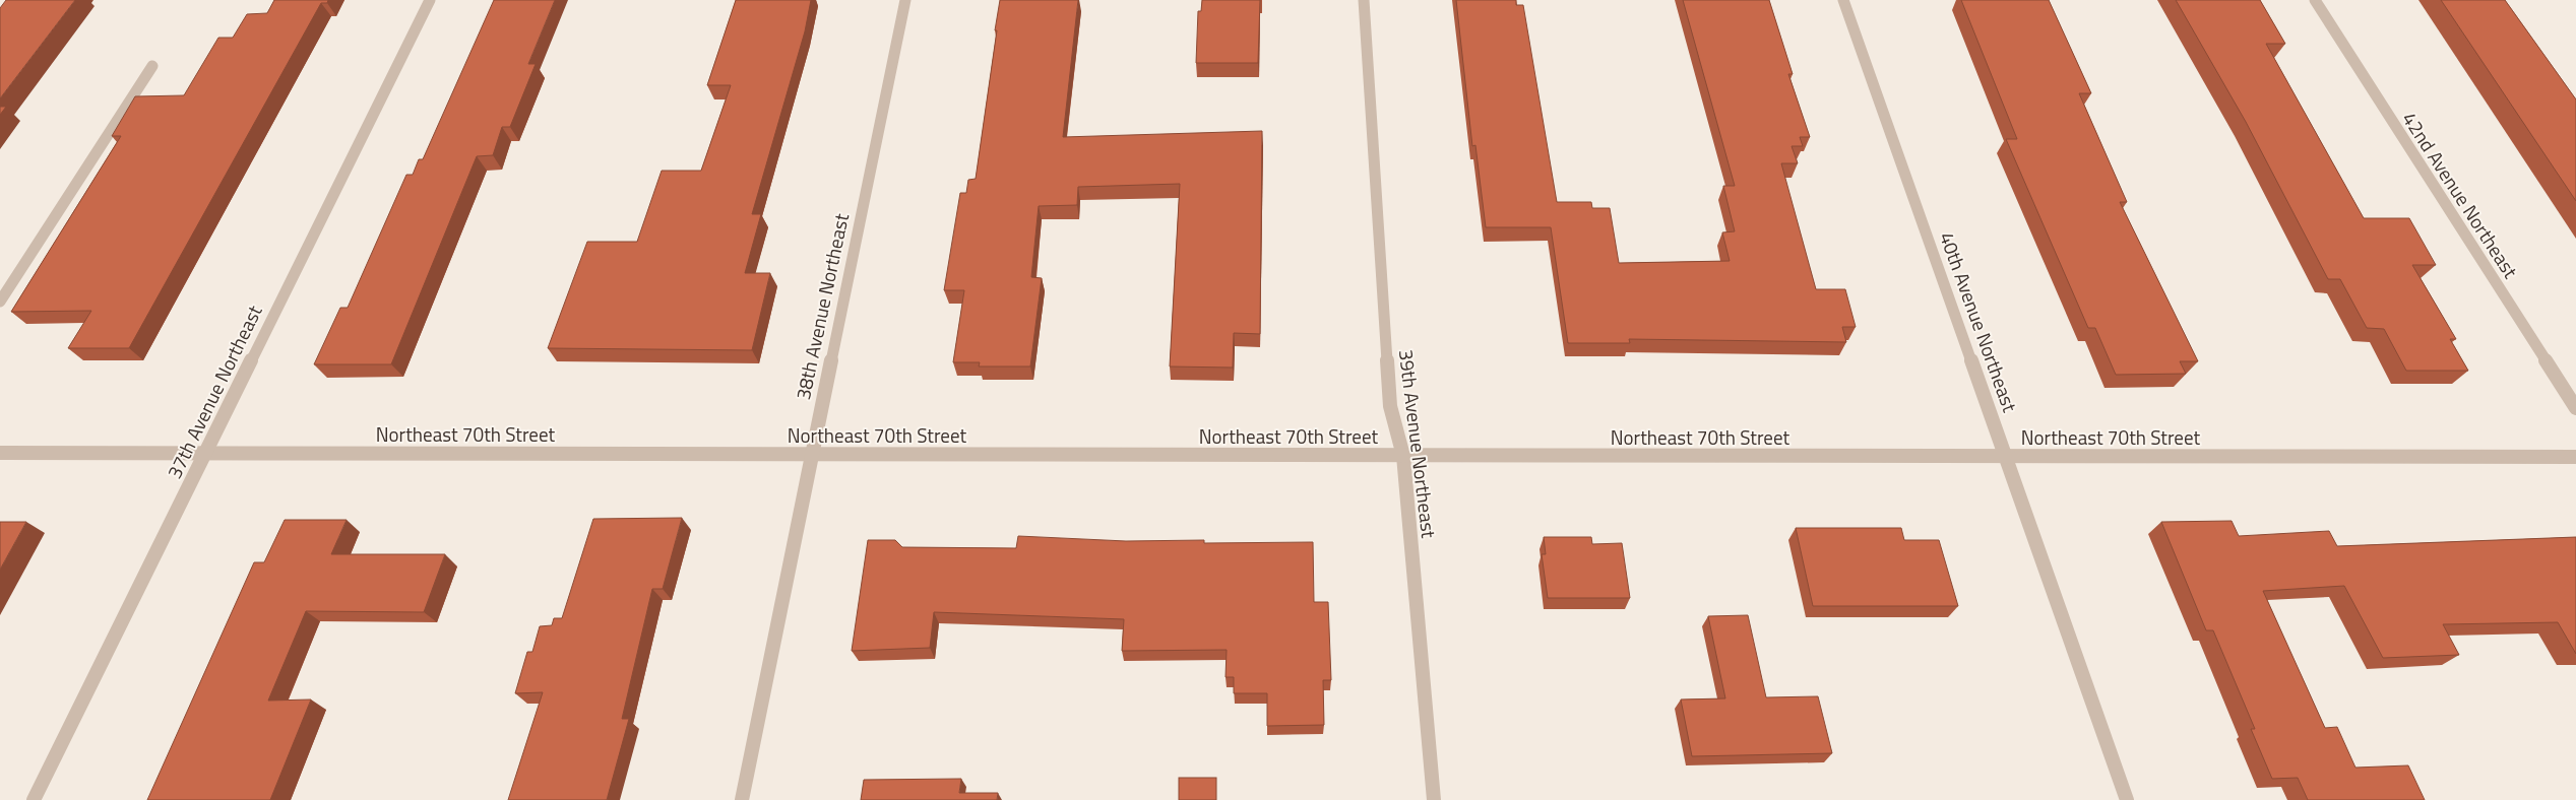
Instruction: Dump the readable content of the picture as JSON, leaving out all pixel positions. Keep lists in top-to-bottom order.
{
  "streets": {
    "street": [
      "42nd Avenue Northeast",
      "38th Avenue Northeast",
      "40th Avenue Northeast",
      "37th Avenue Northeast",
      "Northeast 70th Street",
      "39th Avenue Northeast"
    ]
  },
  "crossings": [
    ["38th Avenue Northeast", "Northeast 70th Street"],
    ["40th Avenue Northeast", "Northeast 70th Street"],
    ["37th Avenue Northeast", "Northeast 70th Street"],
    ["Northeast 70th Street", "39th Avenue Northeast"]
  ]
}
